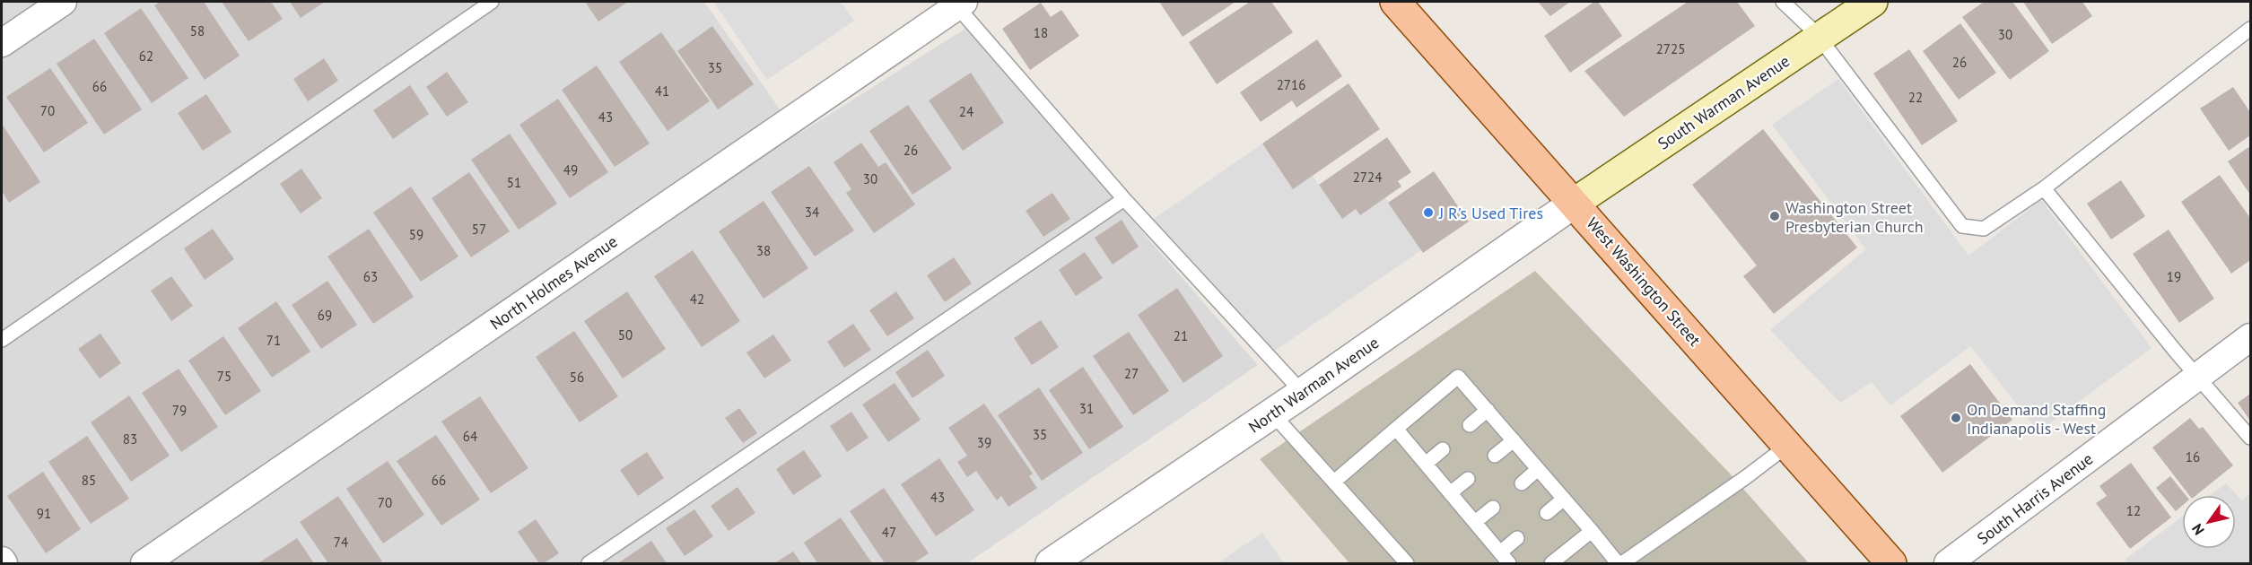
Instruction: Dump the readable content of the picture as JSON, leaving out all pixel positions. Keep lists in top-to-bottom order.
{
  "streets": {
    "main road": ["South Warman Avenue", "West Washington Street"],
    "street": ["North Holmes Avenue", "North Warman Avenue", "South Harris Avenue"]
  },
  "crossings": [
    ["South Warman Avenue", "West Washington Street"],
    ["South Warman Avenue", "North Warman Avenue"],
    ["West Washington Street", "North Warman Avenue"]
  ],
  "places": ["J R's Used Tires", "Washington Street Presbyterian Church", "On Demand Staffing Indianapolis - West"],
  "house_numbers": [
    "58",
    "18",
    "30",
    "2725",
    "62",
    "26",
    "35",
    "2716",
    "66",
    "41",
    "22",
    "70",
    "24",
    "43",
    "26",
    "49",
    "2724",
    "30",
    "51",
    "34",
    "57",
    "59",
    "38",
    "63",
    "19",
    "42",
    "69",
    "50",
    "21",
    "71",
    "27",
    "75",
    "56",
    "31",
    "79",
    "35",
    "64",
    "83",
    "39",
    "16",
    "85",
    "66",
    "43",
    "70",
    "12",
    "91",
    "47",
    "74"
  ],
  "north": "bottom left"
}
